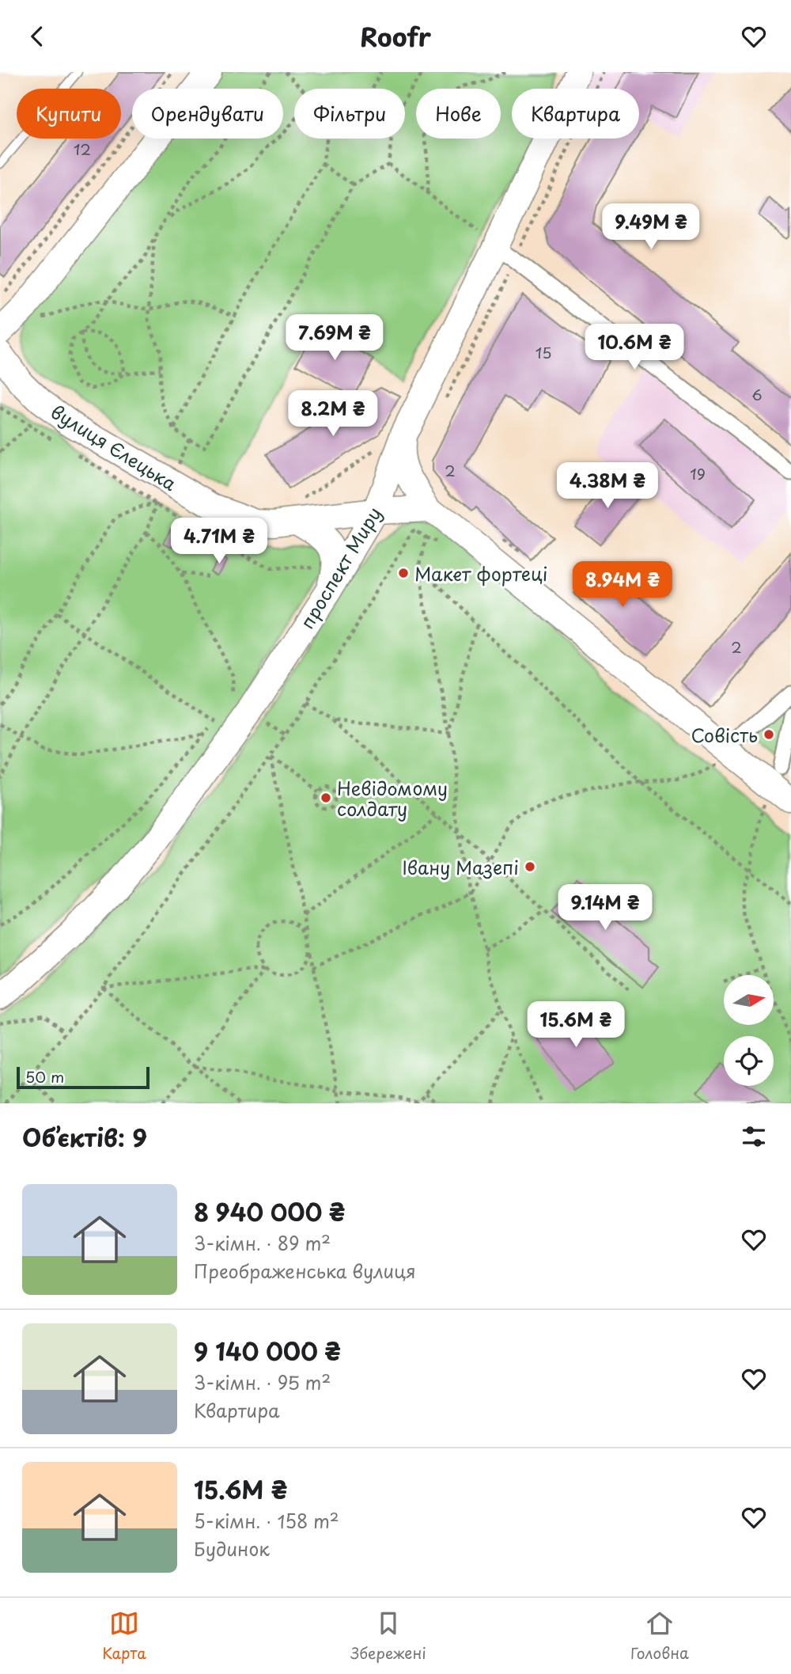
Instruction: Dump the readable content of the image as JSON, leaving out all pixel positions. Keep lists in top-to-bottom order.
{
  "streets": {
    "main road": ["вулиця Єлецька", "проспект Миру"]
  },
  "crossings": [
    ["вулиця Єлецька", "проспект Миру"]
  ],
  "places": [
    "Макет фортеці",
    "Совість",
    "Невідомому солдату",
    "Івану Мазепі"
  ],
  "house_numbers": [
    "12",
    "15",
    "6",
    "2",
    "19",
    "2"
  ],
  "scale_bar": "50 m",
  "north": "right",
  "page": {
    "header": "Roofr",
    "chip": [
      "Купити",
      "Орендувати",
      "Фільтри",
      "Нове",
      "Квартира"
    ],
    "price": [
      "9.49M ₴",
      "7.69M ₴",
      "10.6M ₴",
      "8.2M ₴",
      "4.38M ₴",
      "4.71M ₴",
      "8.94M ₴",
      "9.14M ₴",
      "15.6M ₴"
    ],
    "scale": "50 m",
    "heading": "Об’єктів: 9",
    "list": [
      {
        "name": "8 940 000 ₴",
        "note": "3-кімн. · 89 m² · Преображенська вулиця"
      },
      {
        "name": "9 140 000 ₴",
        "note": "3-кімн. · 95 m² · Квартира"
      },
      {
        "name": "15.6M ₴",
        "note": "5-кімн. · 158 m² · Будинок"
      }
    ],
    "tabs": ["Карта", "Збережені", "Головна"]
  }
}
